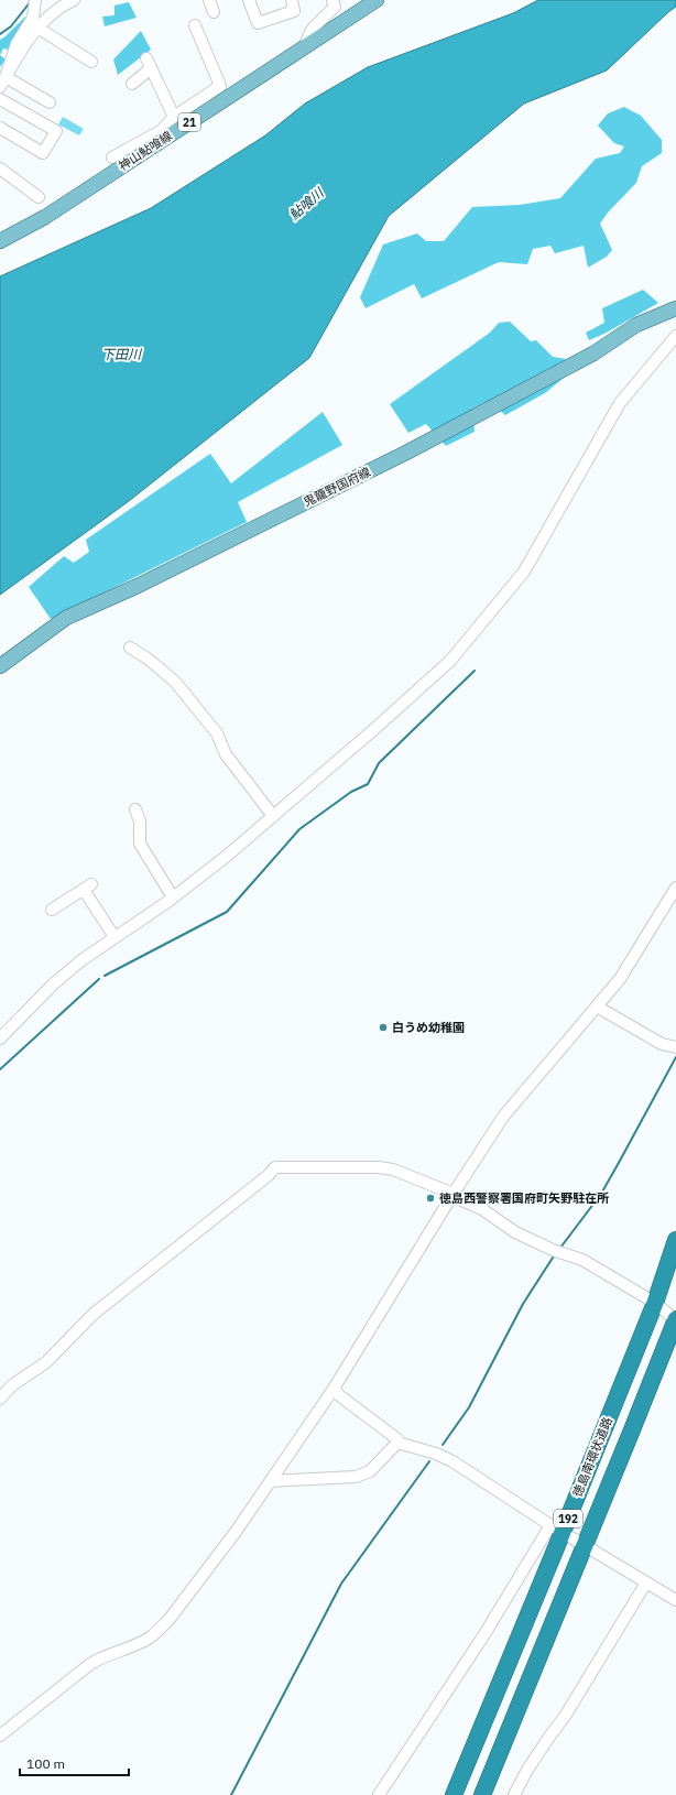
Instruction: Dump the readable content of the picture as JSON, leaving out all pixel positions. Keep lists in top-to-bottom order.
{
  "streets": {
    "highway": ["徳島南環状道路", "192"],
    "main road": ["21", "神山鮎喰線", "鬼籠野国府線"]
  },
  "water": ["鮎喰川", "下田川"],
  "places": ["白うめ幼稚園", "徳島西警察署国府町矢野駐在所"],
  "scale_bar": "100 m"
}
